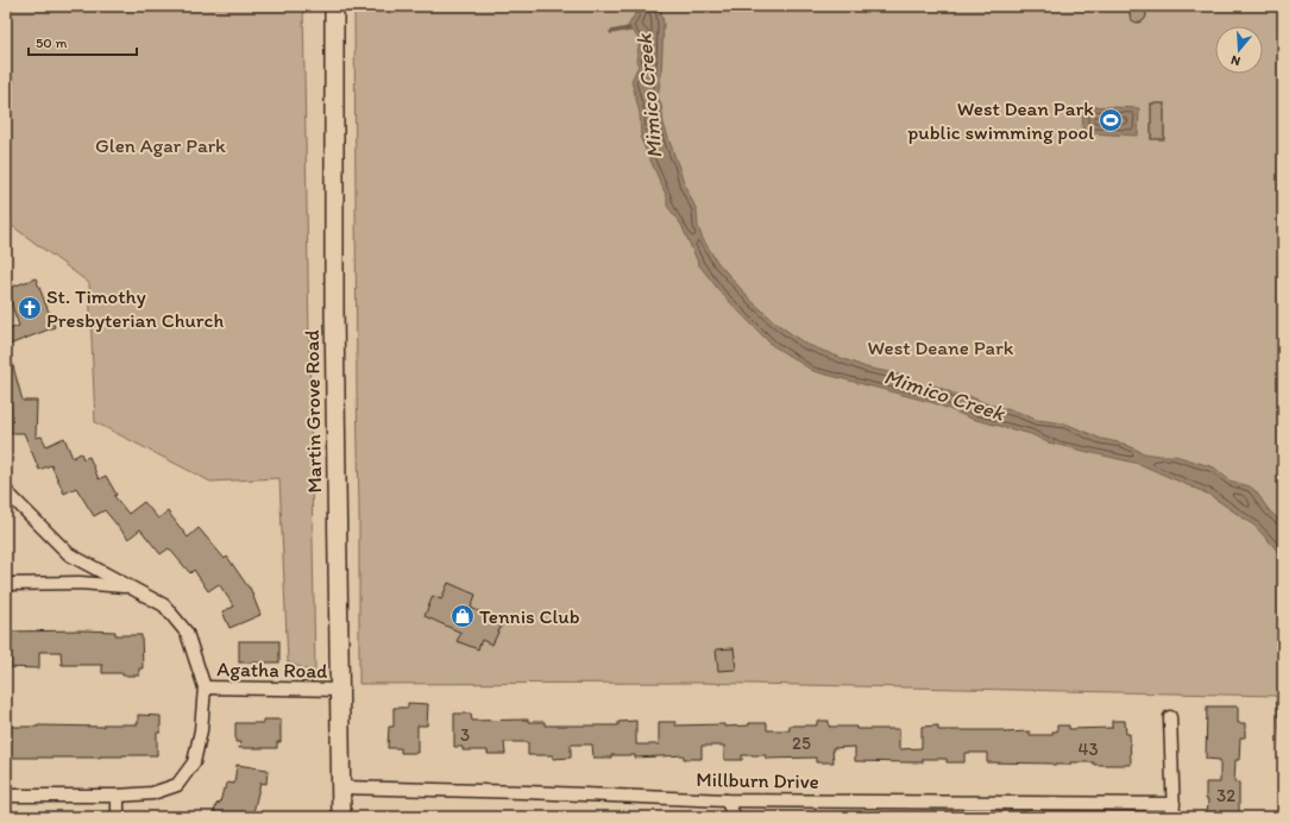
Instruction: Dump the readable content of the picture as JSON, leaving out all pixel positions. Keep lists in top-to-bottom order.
{
  "streets": {
    "main road": ["Martin Grove Road"],
    "street": ["Agatha Road", "Millburn Drive"]
  },
  "crossings": [
    ["Martin Grove Road", "Agatha Road"],
    ["Martin Grove Road", "Millburn Drive"]
  ],
  "water": ["Mimico Creek"],
  "parks": ["Glen Agar Park", "West Deane Park"],
  "places": {
    "sports": ["West Dean Park public swimming pool"],
    "church": ["St. Timothy Presbyterian Church"],
    "shop": ["Tennis Club"]
  },
  "house_numbers": [
    "3",
    "25",
    "43",
    "32"
  ],
  "scale_bar": "50 m",
  "north": "bottom"
}
